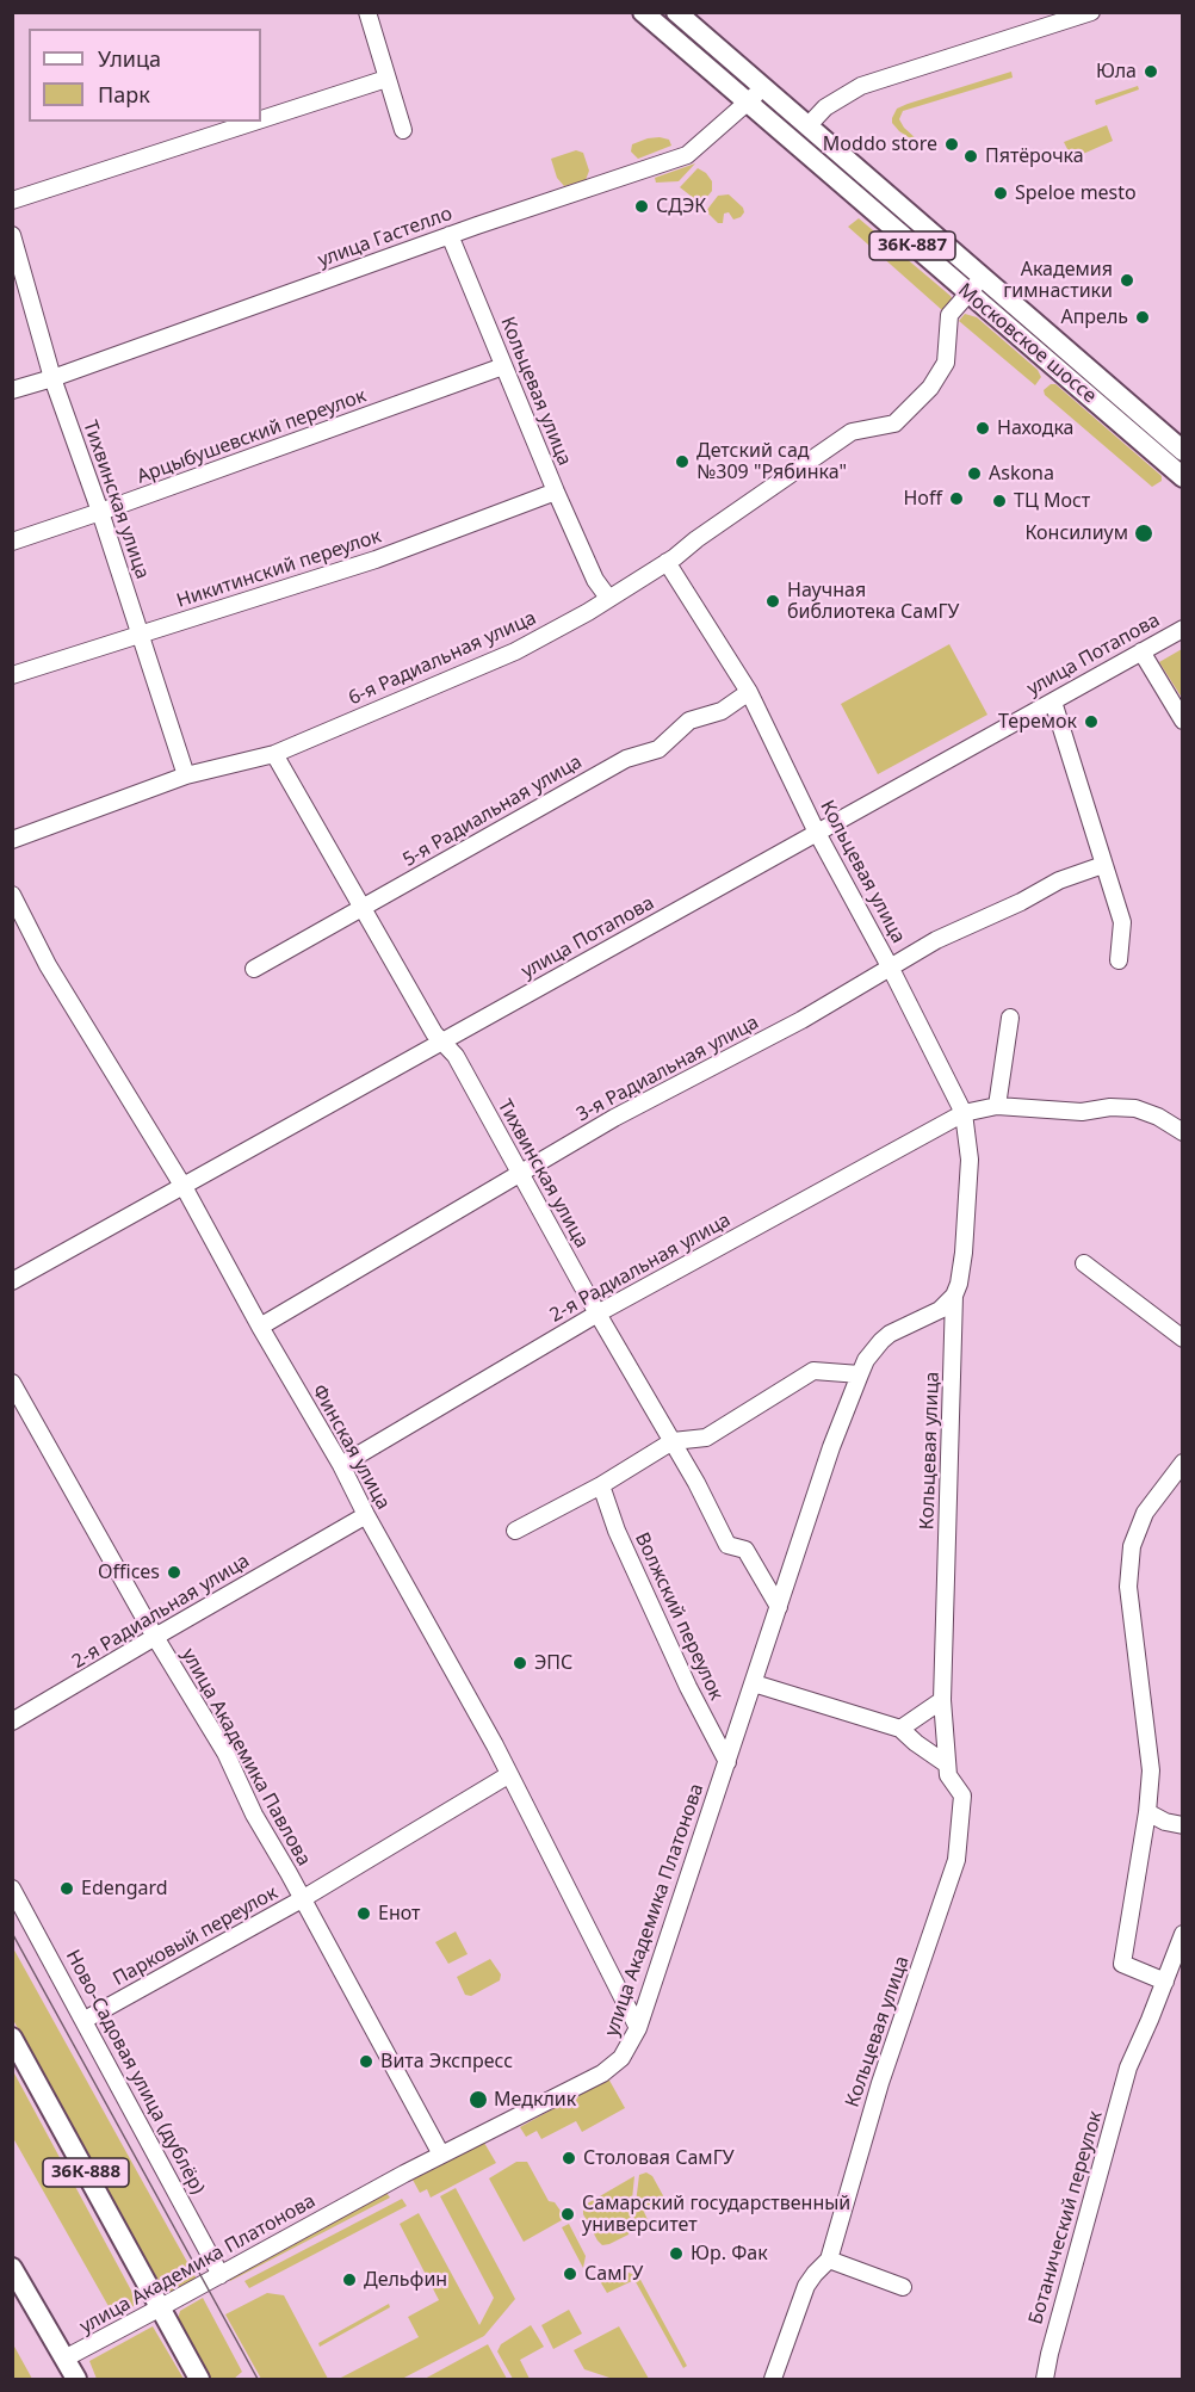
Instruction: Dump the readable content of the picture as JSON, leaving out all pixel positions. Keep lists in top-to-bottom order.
{
  "streets": {
    "main road": ["36К-887", "Московское шоссе", "36К-888"],
    "street": [
      "улица Гастелло",
      "Кольцевая улица",
      "Арцыбушевский переулок",
      "Тихвинская улица",
      "Никитинский переулок",
      "улица Потапова",
      "6-я Радиальная улица",
      "5-я Радиальная улица",
      "3-я Радиальная улица",
      "2-я Радиальная улица",
      "Финская улица",
      "Волжский переулок",
      "улица Академика Павлова",
      "улица Академика Платонова",
      "Парковый переулок",
      "Ново-Садовая улица (дублёр)",
      "Ботанический переулок"
    ]
  },
  "crossings": [
    ["улица Гастелло", "Московское шоссе"],
    ["улица Гастелло", "Кольцевая улица"],
    ["улица Гастелло", "Тихвинская улица"],
    ["Московское шоссе", "6-я Радиальная улица"],
    ["Кольцевая улица", "Арцыбушевский переулок"],
    ["Кольцевая улица", "Никитинский переулок"],
    ["Кольцевая улица", "улица Потапова"],
    ["Кольцевая улица", "6-я Радиальная улица"],
    ["Кольцевая улица", "5-я Радиальная улица"],
    ["Кольцевая улица", "3-я Радиальная улица"],
    ["Кольцевая улица", "2-я Радиальная улица"],
    ["Кольцевая улица", "улица Академика Платонова"],
    ["Арцыбушевский переулок", "Тихвинская улица"],
    ["Тихвинская улица", "Никитинский переулок"],
    ["Тихвинская улица", "улица Потапова"],
    ["Тихвинская улица", "6-я Радиальная улица"],
    ["Тихвинская улица", "5-я Радиальная улица"],
    ["Тихвинская улица", "3-я Радиальная улица"],
    ["Тихвинская улица", "2-я Радиальная улица"],
    ["Тихвинская улица", "улица Академика Платонова"],
    ["улица Потапова", "Финская улица"],
    ["3-я Радиальная улица", "Финская улица"],
    ["2-я Радиальная улица", "Финская улица"],
    ["2-я Радиальная улица", "улица Академика Павлова"],
    ["Финская улица", "улица Академика Платонова"],
    ["Финская улица", "Парковый переулок"],
    ["Волжский переулок", "улица Академика Платонова"],
    ["улица Академика Павлова", "улица Академика Платонова"],
    ["улица Академика Павлова", "Парковый переулок"],
    ["улица Академика Платонова", "Ново-Садовая улица (дублёр)"],
    ["улица Академика Платонова", "36К-888"],
    ["Парковый переулок", "Ново-Садовая улица (дублёр)"]
  ],
  "places": [
    "Юла",
    "Moddo store",
    "Пятёрочка",
    "Speloe mesto",
    "СДЭК",
    "Академия гимнастики",
    "Апрель",
    "Находка",
    "Детский сад №309 \"Рябинка\"",
    "Askona",
    "Hoff",
    "ТЦ Мост",
    "Консилиум",
    "Научная библиотека СамГУ",
    "Теремок",
    "Offices",
    "ЭПС",
    "Edengard",
    "Енот",
    "Вита Экспресс",
    "Медклик",
    "Столовая СамГУ",
    "Самарский государственный университет",
    "Юр. Фак",
    "СамГУ",
    "Дельфин"
  ],
  "legend": ["Улица", "Парк"]
}
